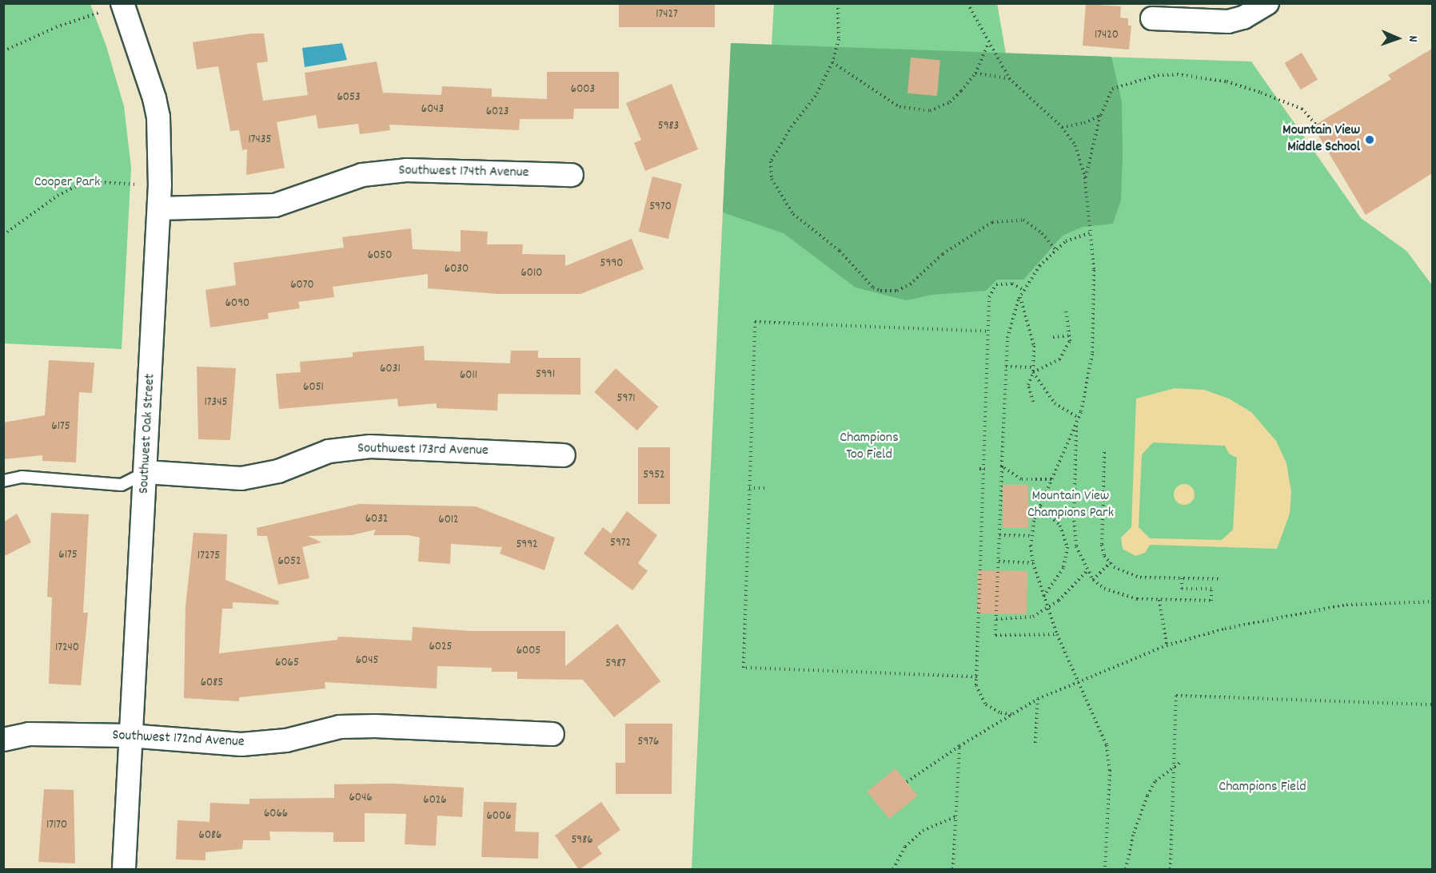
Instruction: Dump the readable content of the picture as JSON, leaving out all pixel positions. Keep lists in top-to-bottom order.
{
  "streets": {
    "street": [
      "Southwest 174th Avenue",
      "Southwest Oak Street",
      "Southwest 173rd Avenue",
      "Southwest 172nd Avenue"
    ]
  },
  "crossings": [
    ["Southwest 174th Avenue", "Southwest Oak Street"],
    ["Southwest Oak Street", "Southwest 173rd Avenue"],
    ["Southwest Oak Street", "Southwest 172nd Avenue"]
  ],
  "parks": [
    "Cooper Park",
    "Champions Too Field",
    "Mountain View Champions Park",
    "Champions Field"
  ],
  "places": ["Mountain View Middle School"],
  "house_numbers": [
    "17427",
    "17420",
    "6003",
    "6053",
    "6043",
    "6023",
    "5983",
    "17435",
    "5970",
    "6050",
    "5990",
    "6030",
    "6010",
    "6070",
    "6090",
    "6031",
    "5991",
    "6011",
    "6051",
    "5971",
    "17345",
    "6175",
    "5952",
    "6032",
    "6012",
    "5972",
    "5992",
    "6175",
    "17275",
    "6052",
    "6025",
    "17240",
    "6005",
    "6045",
    "6065",
    "5987",
    "6085",
    "5976",
    "6046",
    "6026",
    "6066",
    "6006",
    "17170",
    "6086",
    "5986"
  ],
  "north": "right"
}
